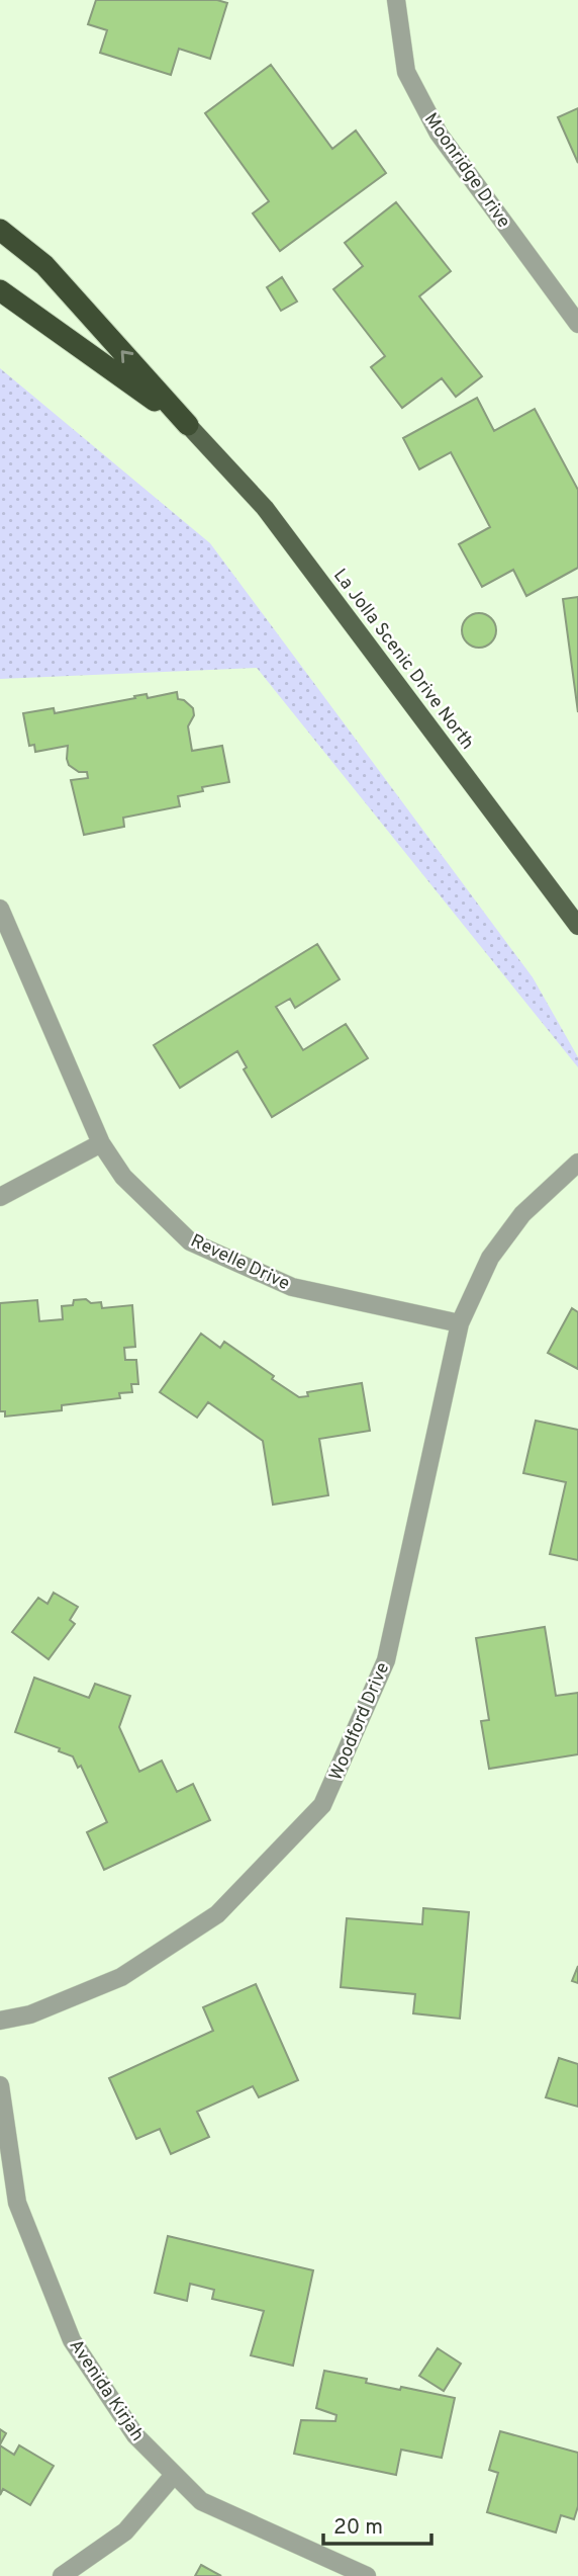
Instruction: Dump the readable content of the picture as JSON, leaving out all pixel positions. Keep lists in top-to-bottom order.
{
  "streets": {
    "main road": ["La Jolla Scenic Drive North"],
    "street": [
      "Moonridge Drive",
      "Revelle Drive",
      "Woodford Drive",
      "Avenida Kirjah"
    ]
  },
  "crossings": [
    ["Revelle Drive", "Woodford Drive"]
  ],
  "scale_bar": "20 m"
}
